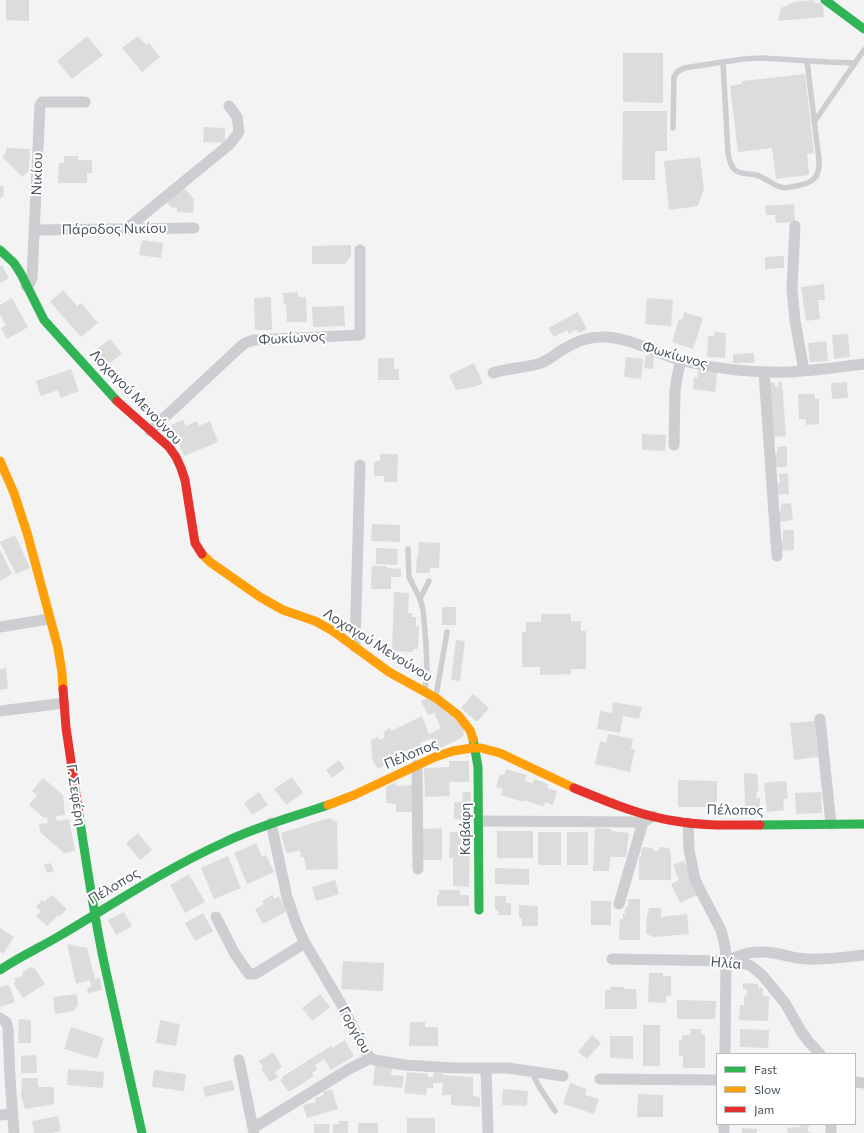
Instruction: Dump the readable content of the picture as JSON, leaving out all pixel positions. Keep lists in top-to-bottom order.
{
  "streets": {
    "street": [
      "Νικίου",
      "Πάροδος Νικίου",
      "Φωκίωνος",
      "Λοχαγού Μενούνου",
      "Πέλοπος",
      "Γ. Σεφέρη",
      "Καβάφη",
      "Ηλία",
      "Γοργίου"
    ]
  },
  "crossings": [
    ["Νικίου", "Πάροδος Νικίου"],
    ["Νικίου", "Λοχαγού Μενούνου"],
    ["Φωκίωνος", "Λοχαγού Μενούνου"],
    ["Λοχαγού Μενούνου", "Πέλοπος"],
    ["Λοχαγού Μενούνου", "Καβάφη"],
    ["Πέλοπος", "Γ. Σεφέρη"],
    ["Πέλοπος", "Καβάφη"],
    ["Πέλοπος", "Γοργίου"]
  ],
  "legend": ["Fast", "Slow", "Jam"]
}
